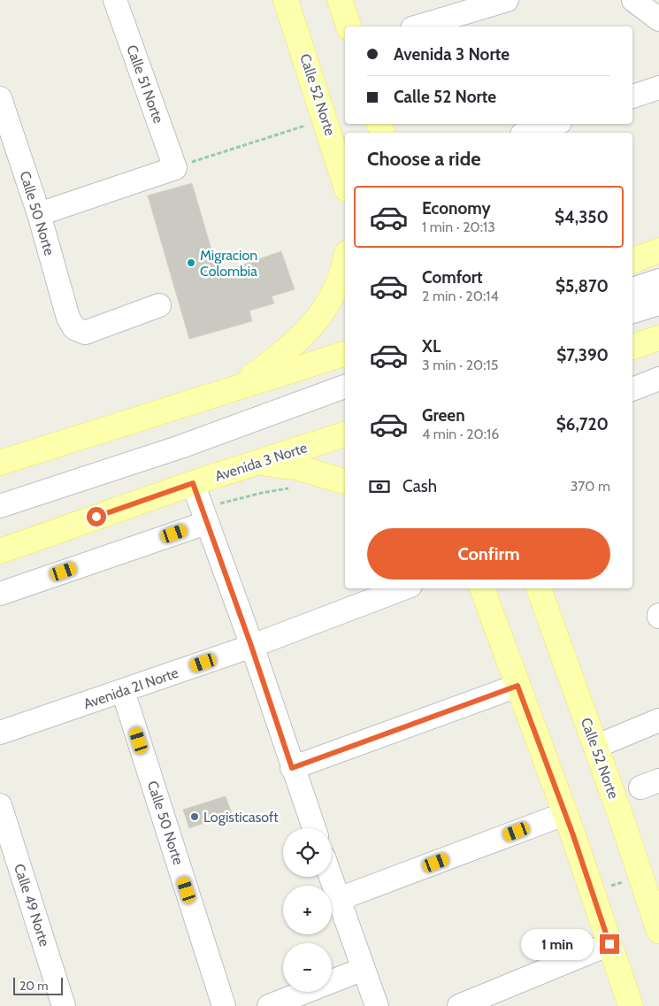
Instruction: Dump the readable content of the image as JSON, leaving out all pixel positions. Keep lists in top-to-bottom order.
{
  "streets": {
    "main road": ["Calle 52 Norte", "Avenida 3 Norte"],
    "street": [
      "Calle 51 Norte",
      "Calle 50 Norte",
      "Avenida 2I Norte",
      "Calle 49 Norte"
    ]
  },
  "crossings": [
    ["Calle 50 Norte", "Avenida 2I Norte"]
  ],
  "places": ["Migracion Colombia", "Logisticasoft"],
  "scale_bar": "20 m",
  "page": {
    "banner": ["Avenida 3 Norte", "Calle 52 Norte"],
    "heading": "Choose a ride",
    "list": [
      {
        "name": "Economy",
        "note": "1 min · 20:13",
        "value": "$4,350"
      },
      {
        "name": "Comfort",
        "note": "2 min · 20:14",
        "value": "$5,870"
      },
      {
        "name": "XL",
        "note": "3 min · 20:15",
        "value": "$7,390"
      },
      {
        "name": "Green",
        "note": "4 min · 20:16",
        "value": "$6,720"
      }
    ],
    "pay": ["Cash", "370 m"],
    "buttons": "Confirm",
    "map_buttons": ["+", "−"],
    "bubble": "1 min",
    "scale": "20 m"
  }
}
